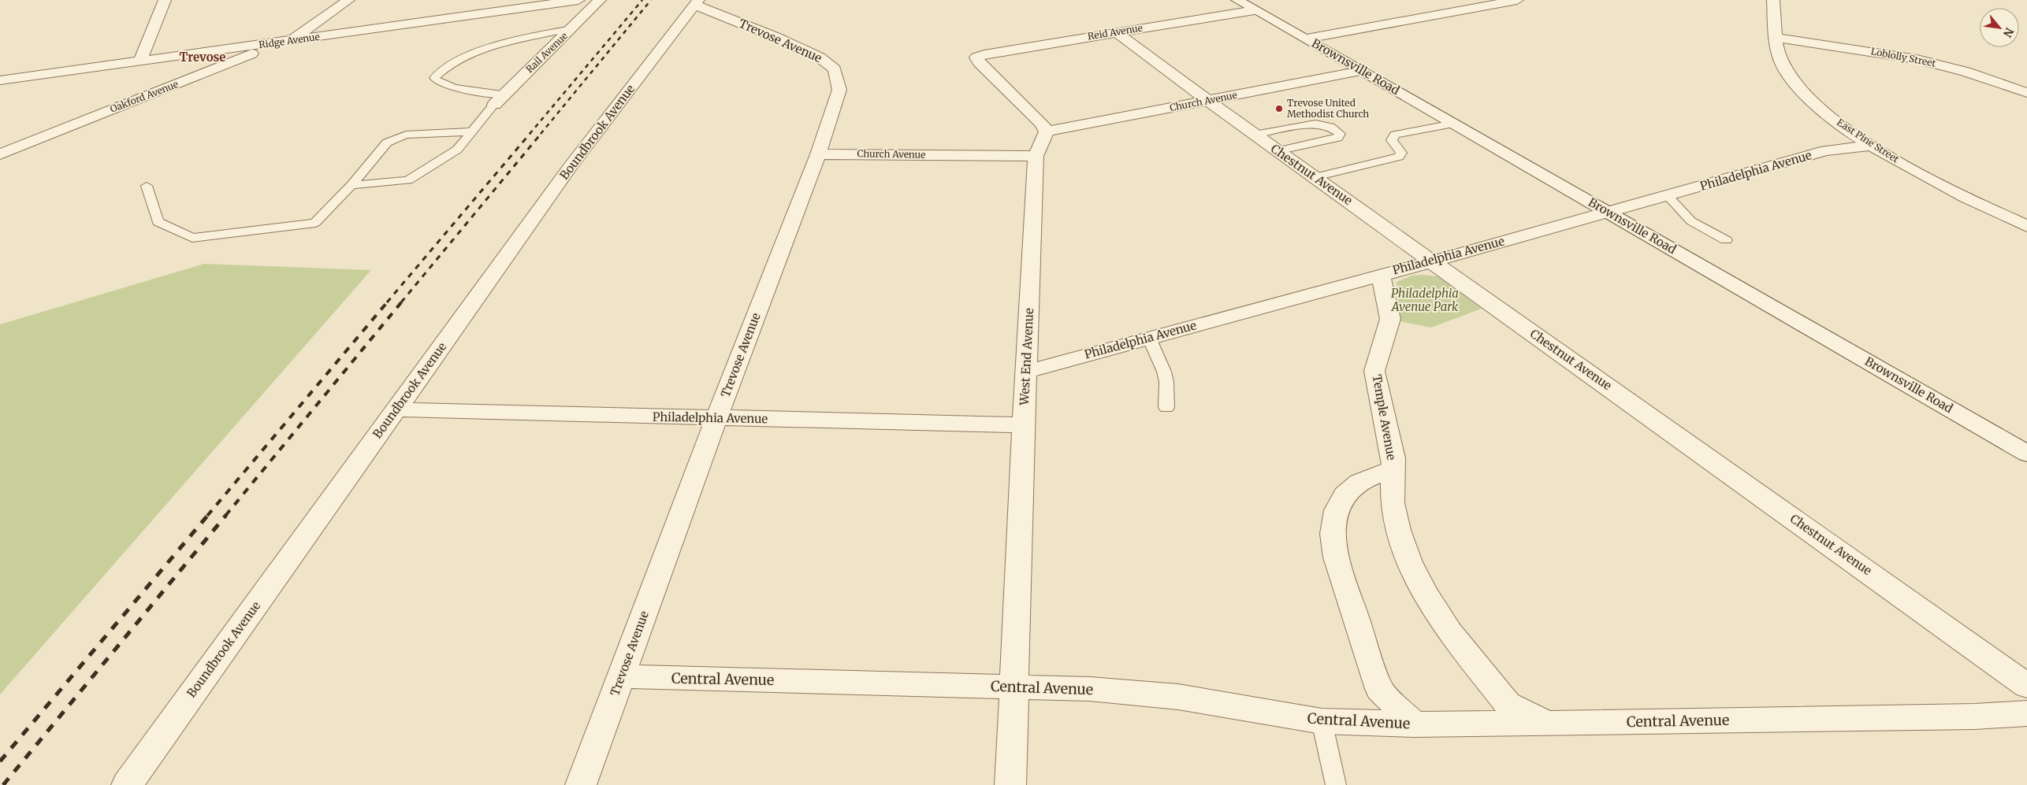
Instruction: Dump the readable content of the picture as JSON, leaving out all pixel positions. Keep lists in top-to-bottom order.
{
  "streets": {
    "street": [
      "Reid Avenue",
      "Ridge Avenue",
      "Trevose Avenue",
      "Rail Avenue",
      "Loblolly Street",
      "Brownsville Road",
      "Oakford Avenue",
      "Church Avenue",
      "Boundbrook Avenue",
      "East Pine Street",
      "Philadelphia Avenue",
      "Chestnut Avenue",
      "West End Avenue",
      "Temple Avenue",
      "Central Avenue"
    ]
  },
  "crossings": [
    ["Reid Avenue", "Brownsville Road"],
    ["Reid Avenue", "Church Avenue"],
    ["Reid Avenue", "Chestnut Avenue"],
    ["Reid Avenue", "West End Avenue"],
    ["Ridge Avenue", "Oakford Avenue"],
    ["Trevose Avenue", "Church Avenue"],
    ["Trevose Avenue", "Boundbrook Avenue"],
    ["Trevose Avenue", "Philadelphia Avenue"],
    ["Trevose Avenue", "Central Avenue"],
    ["Loblolly Street", "East Pine Street"],
    ["Brownsville Road", "Church Avenue"],
    ["Brownsville Road", "Philadelphia Avenue"],
    ["Church Avenue", "Chestnut Avenue"],
    ["Church Avenue", "West End Avenue"],
    ["Boundbrook Avenue", "Philadelphia Avenue"],
    ["East Pine Street", "Philadelphia Avenue"],
    ["Philadelphia Avenue", "Chestnut Avenue"],
    ["Philadelphia Avenue", "West End Avenue"],
    ["Philadelphia Avenue", "Temple Avenue"],
    ["West End Avenue", "Central Avenue"],
    ["Temple Avenue", "Central Avenue"]
  ],
  "districts": ["Trevose"],
  "parks": ["Philadelphia Avenue Park"],
  "places": ["Trevose United Methodist Church"],
  "north": "bottom right"
}
